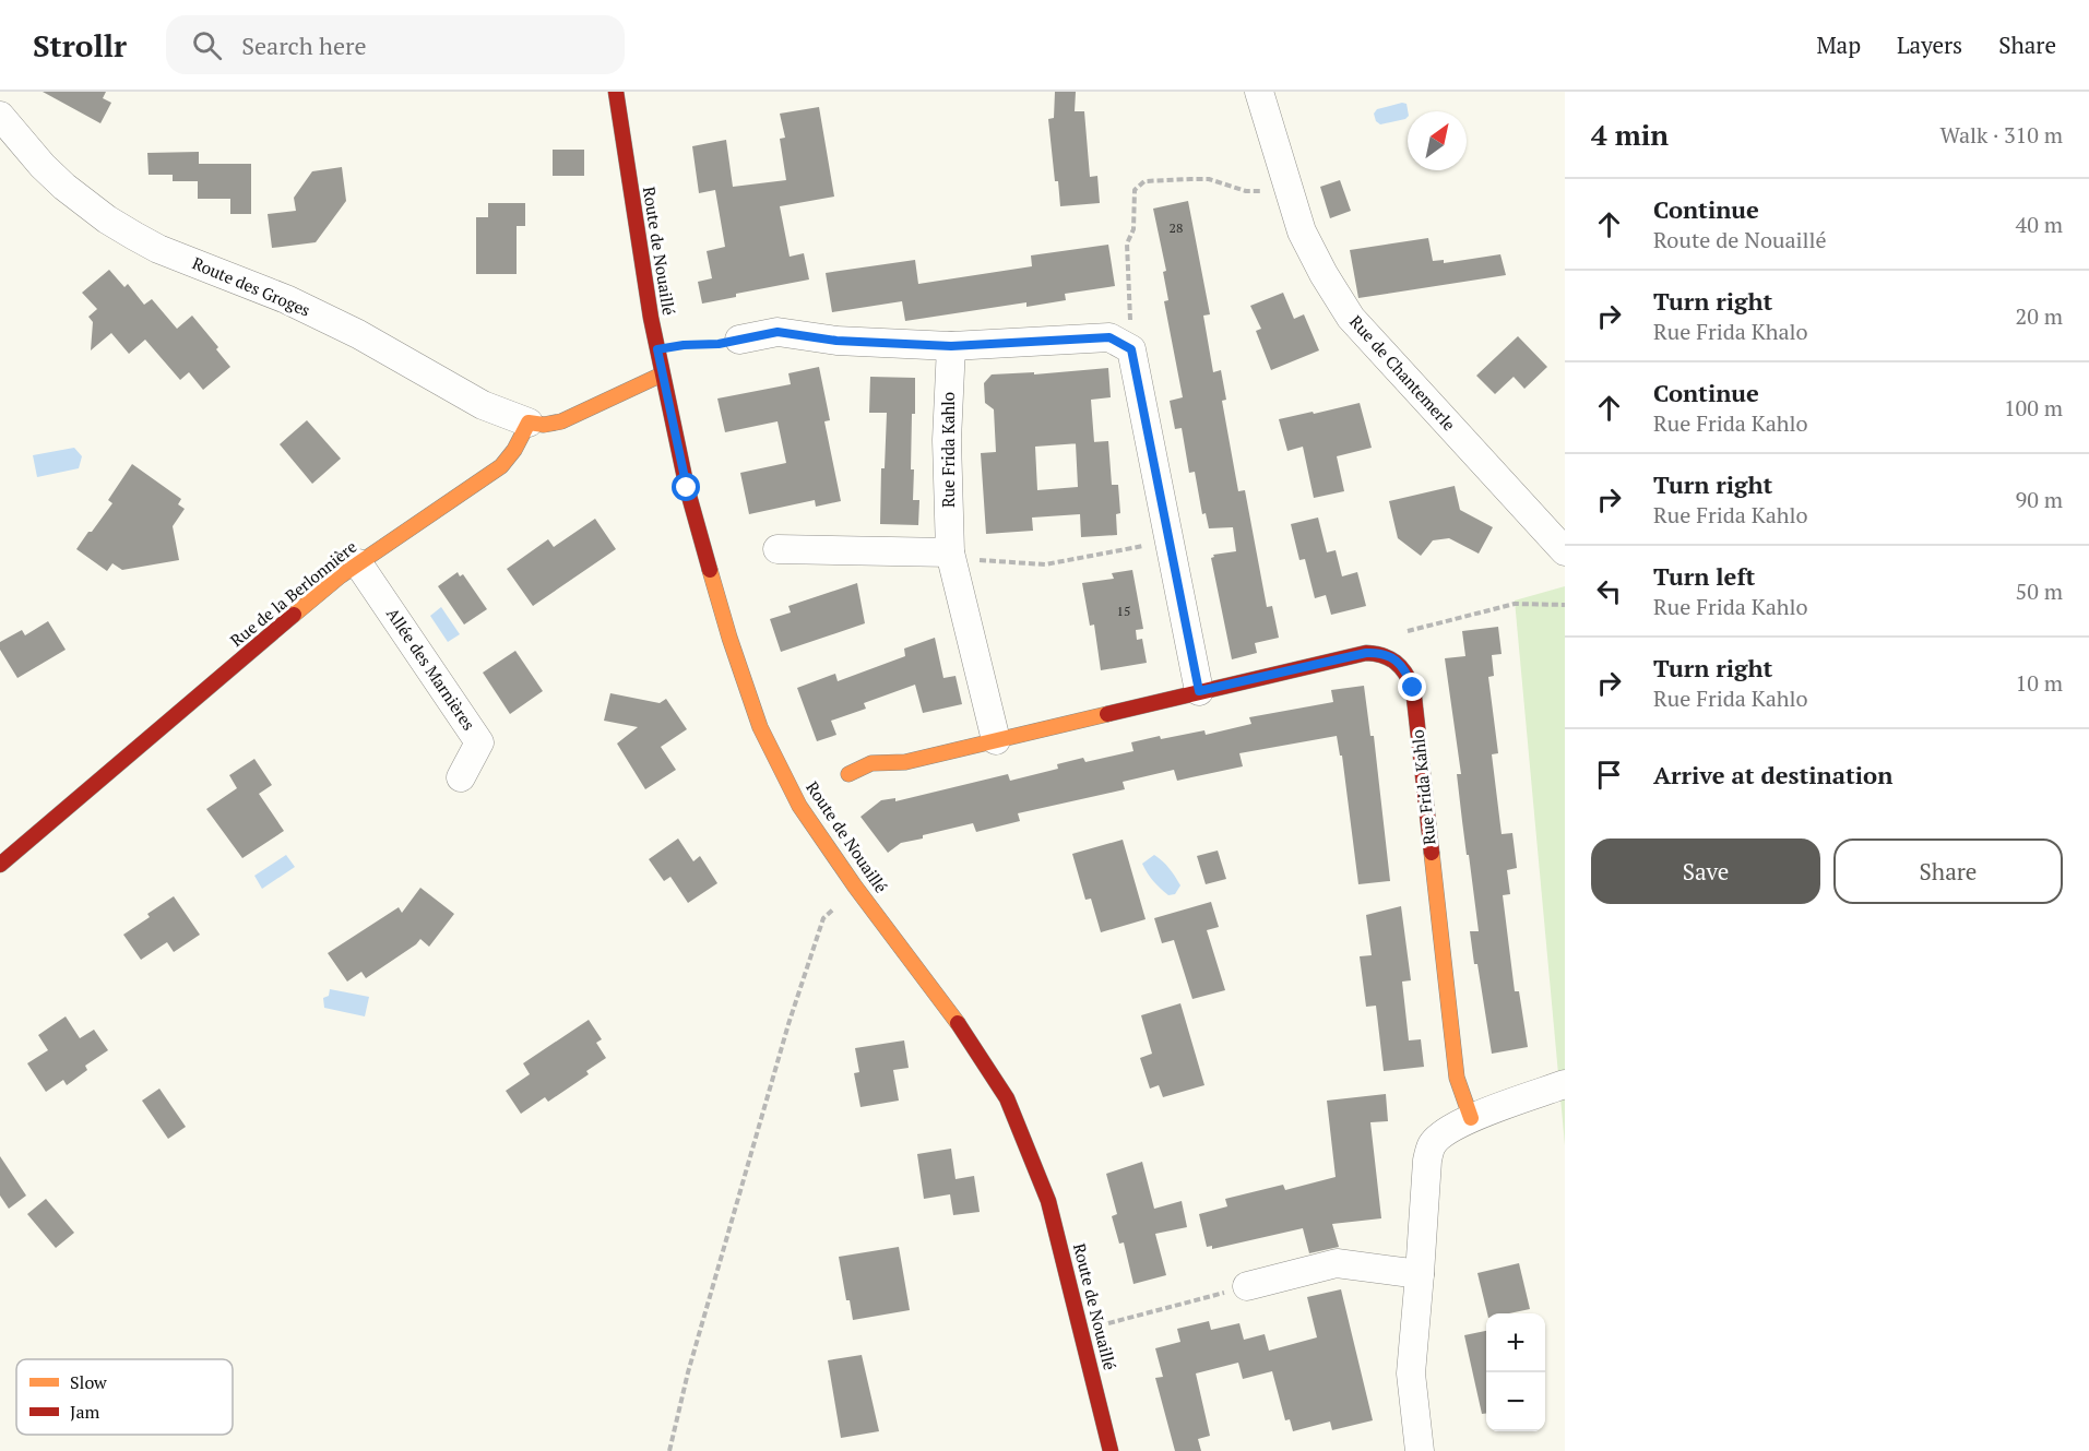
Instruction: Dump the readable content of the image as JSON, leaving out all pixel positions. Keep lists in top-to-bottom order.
{
  "streets": {
    "street": [
      "Route de Nouaillé",
      "Route des Groges",
      "Rue de Chantemerle",
      "Rue Frida Kahlo",
      "Rue de la Berlonnière",
      "Allée des Marnières"
    ]
  },
  "crossings": [
    ["Route des Groges", "Rue de la Berlonnière"],
    ["Rue de la Berlonnière", "Allée des Marnières"]
  ],
  "house_numbers": ["28", "15"],
  "legend": ["Slow", "Jam"],
  "north": "top right",
  "page": {
    "header": "Strollr",
    "search": "Search here",
    "nav": ["Map", "Layers", "Share"],
    "heading": ["4 min", "Walk · 310 m"],
    "list": [
      ["Continue", "Route de Nouaillé", "40 m"],
      ["Turn right", "Rue Frida Khalo", "20 m"],
      ["Continue", "Rue Frida Kahlo", "100 m"],
      ["Turn right", "Rue Frida Kahlo", "90 m"],
      ["Turn left", "Rue Frida Kahlo", "50 m"],
      ["Turn right", "Rue Frida Kahlo", "10 m"],
      "Arrive at destination"
    ],
    "buttons": ["Save", "Share"],
    "map_buttons": ["+", "−"]
  }
}
